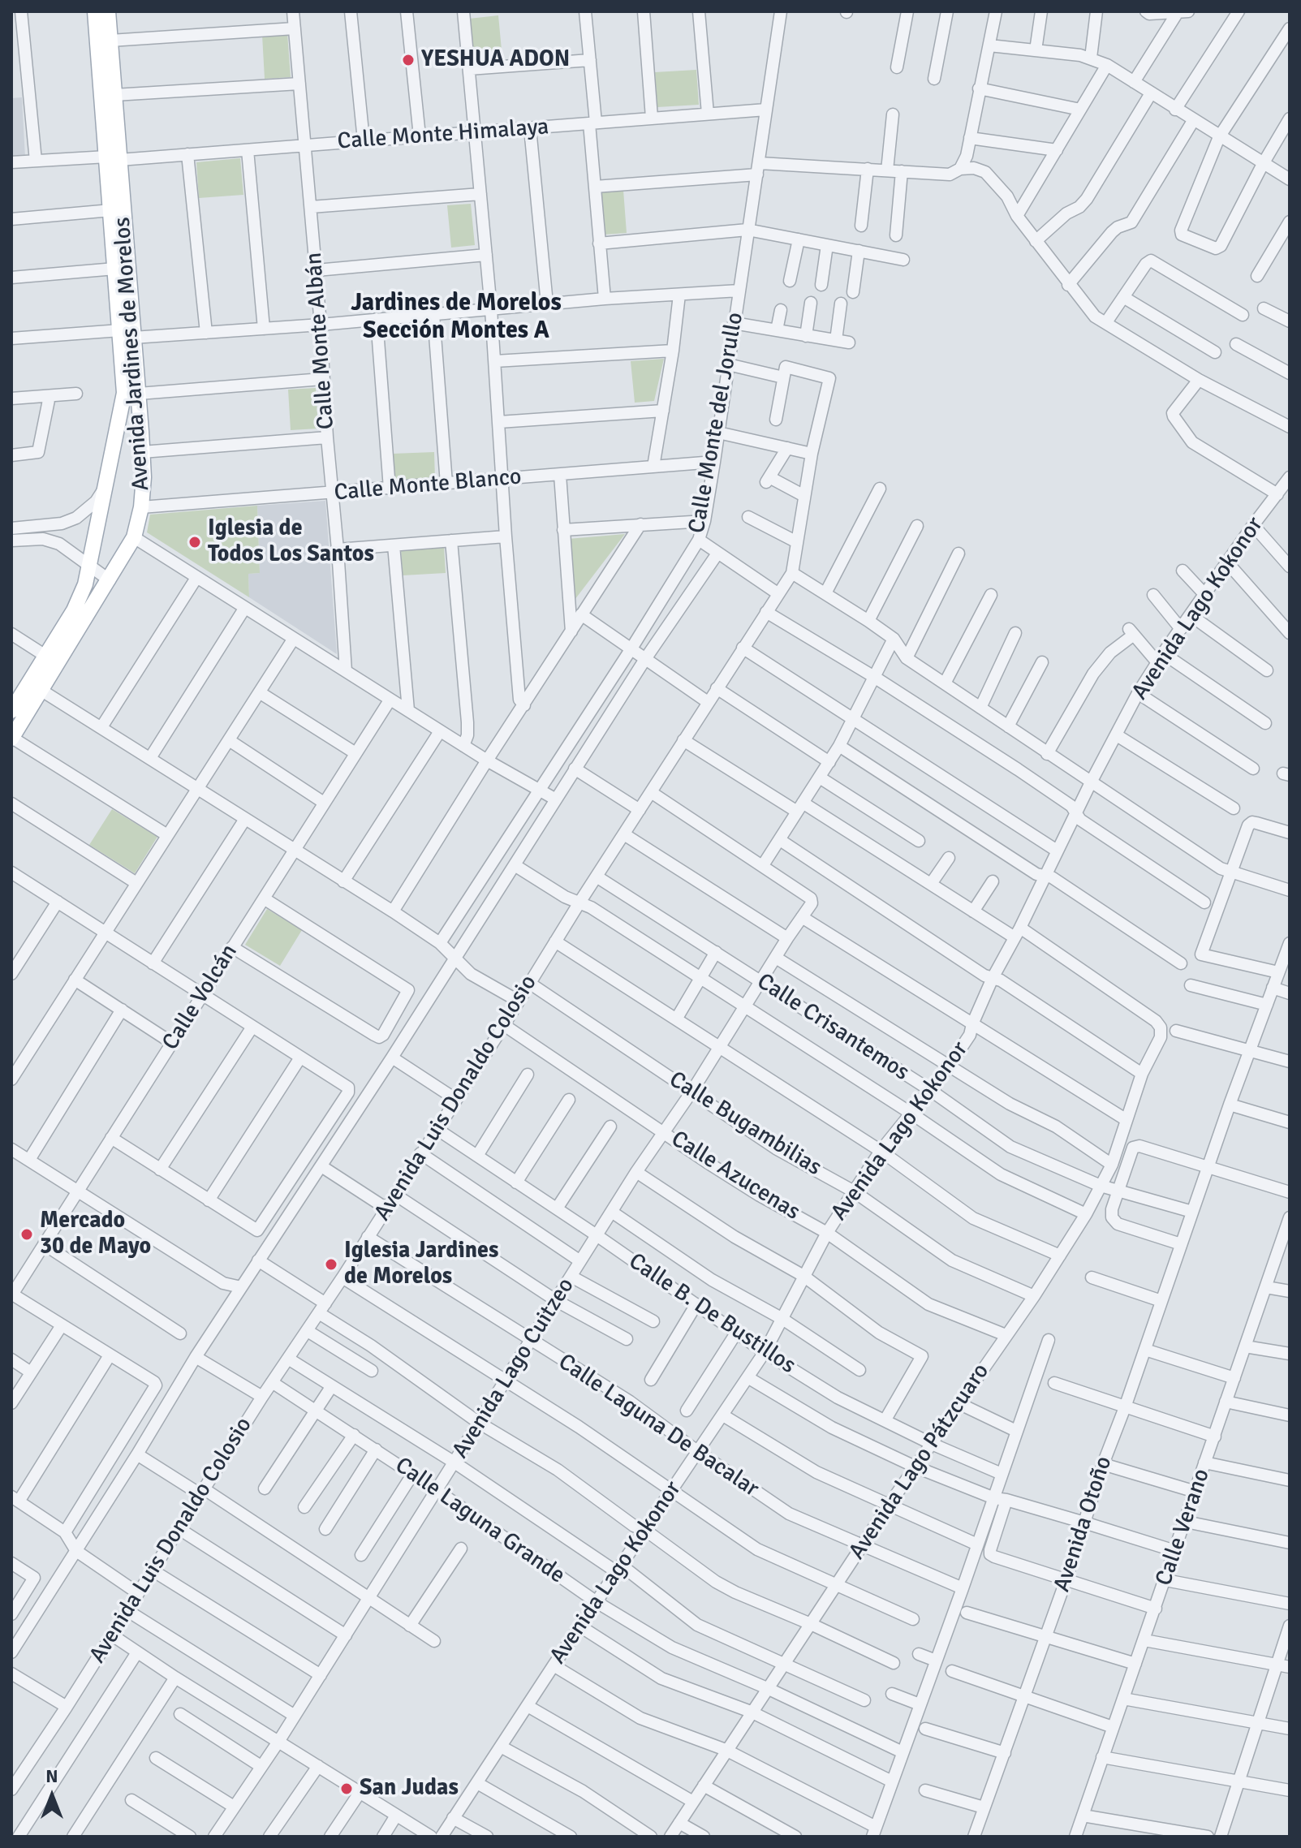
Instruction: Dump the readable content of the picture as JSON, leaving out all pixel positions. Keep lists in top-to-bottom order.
{
  "streets": {
    "main road": ["Avenida Jardines de Morelos"],
    "street": [
      "Calle Monte Himalaya",
      "Calle Monte Albán",
      "Calle Monte del Jorullo",
      "Calle Monte Blanco",
      "Avenida Lago Kokonor",
      "Calle Volcán",
      "Calle Crisantemos",
      "Avenida Luis Donaldo Colosio",
      "Calle Bugambilias",
      "Calle Azucenas",
      "Calle B. De Bustillos",
      "Avenida Lago Cuitzeo",
      "Calle Laguna De Bacalar",
      "Avenida Lago Pátzcuaro",
      "Calle Laguna Grande",
      "Avenida Otoño",
      "Calle Verano"
    ]
  },
  "crossings": [
    ["Calle Monte Himalaya", "Calle Monte Albán"],
    ["Calle Monte Himalaya", "Avenida Jardines de Morelos"],
    ["Calle Monte Himalaya", "Calle Monte del Jorullo"],
    ["Calle Monte Albán", "Calle Monte Blanco"],
    ["Avenida Jardines de Morelos", "Calle Monte Blanco"],
    ["Calle Monte del Jorullo", "Calle Monte Blanco"],
    ["Avenida Lago Kokonor", "Calle Crisantemos"],
    ["Avenida Lago Kokonor", "Calle Bugambilias"],
    ["Avenida Lago Kokonor", "Calle Azucenas"],
    ["Avenida Lago Kokonor", "Calle B. De Bustillos"],
    ["Avenida Lago Kokonor", "Calle Laguna De Bacalar"],
    ["Avenida Lago Kokonor", "Avenida Lago Pátzcuaro"],
    ["Avenida Lago Kokonor", "Calle Laguna Grande"],
    ["Calle Crisantemos", "Avenida Luis Donaldo Colosio"],
    ["Calle Crisantemos", "Avenida Lago Cuitzeo"],
    ["Calle Crisantemos", "Avenida Lago Pátzcuaro"],
    ["Calle Crisantemos", "Avenida Otoño"],
    ["Avenida Luis Donaldo Colosio", "Calle Bugambilias"],
    ["Avenida Luis Donaldo Colosio", "Calle Azucenas"],
    ["Avenida Luis Donaldo Colosio", "Calle B. De Bustillos"],
    ["Avenida Luis Donaldo Colosio", "Calle Laguna De Bacalar"],
    ["Avenida Luis Donaldo Colosio", "Avenida Lago Pátzcuaro"],
    ["Avenida Luis Donaldo Colosio", "Calle Laguna Grande"],
    ["Calle Bugambilias", "Avenida Lago Cuitzeo"],
    ["Calle Bugambilias", "Avenida Lago Pátzcuaro"],
    ["Calle Azucenas", "Avenida Lago Cuitzeo"],
    ["Calle Azucenas", "Avenida Lago Pátzcuaro"],
    ["Calle B. De Bustillos", "Avenida Lago Cuitzeo"],
    ["Calle B. De Bustillos", "Avenida Lago Pátzcuaro"],
    ["Avenida Lago Cuitzeo", "Calle Laguna De Bacalar"],
    ["Avenida Lago Cuitzeo", "Calle Laguna Grande"],
    ["Calle Laguna De Bacalar", "Avenida Lago Pátzcuaro"],
    ["Avenida Lago Pátzcuaro", "Calle Laguna Grande"]
  ],
  "districts": ["Jardines de Morelos Sección Montes A"],
  "places": [
    "YESHUA ADON",
    "Iglesia de Todos Los Santos",
    "Mercado 30 de Mayo",
    "Iglesia Jardines de Morelos",
    "San Judas"
  ],
  "north": "top"
}
